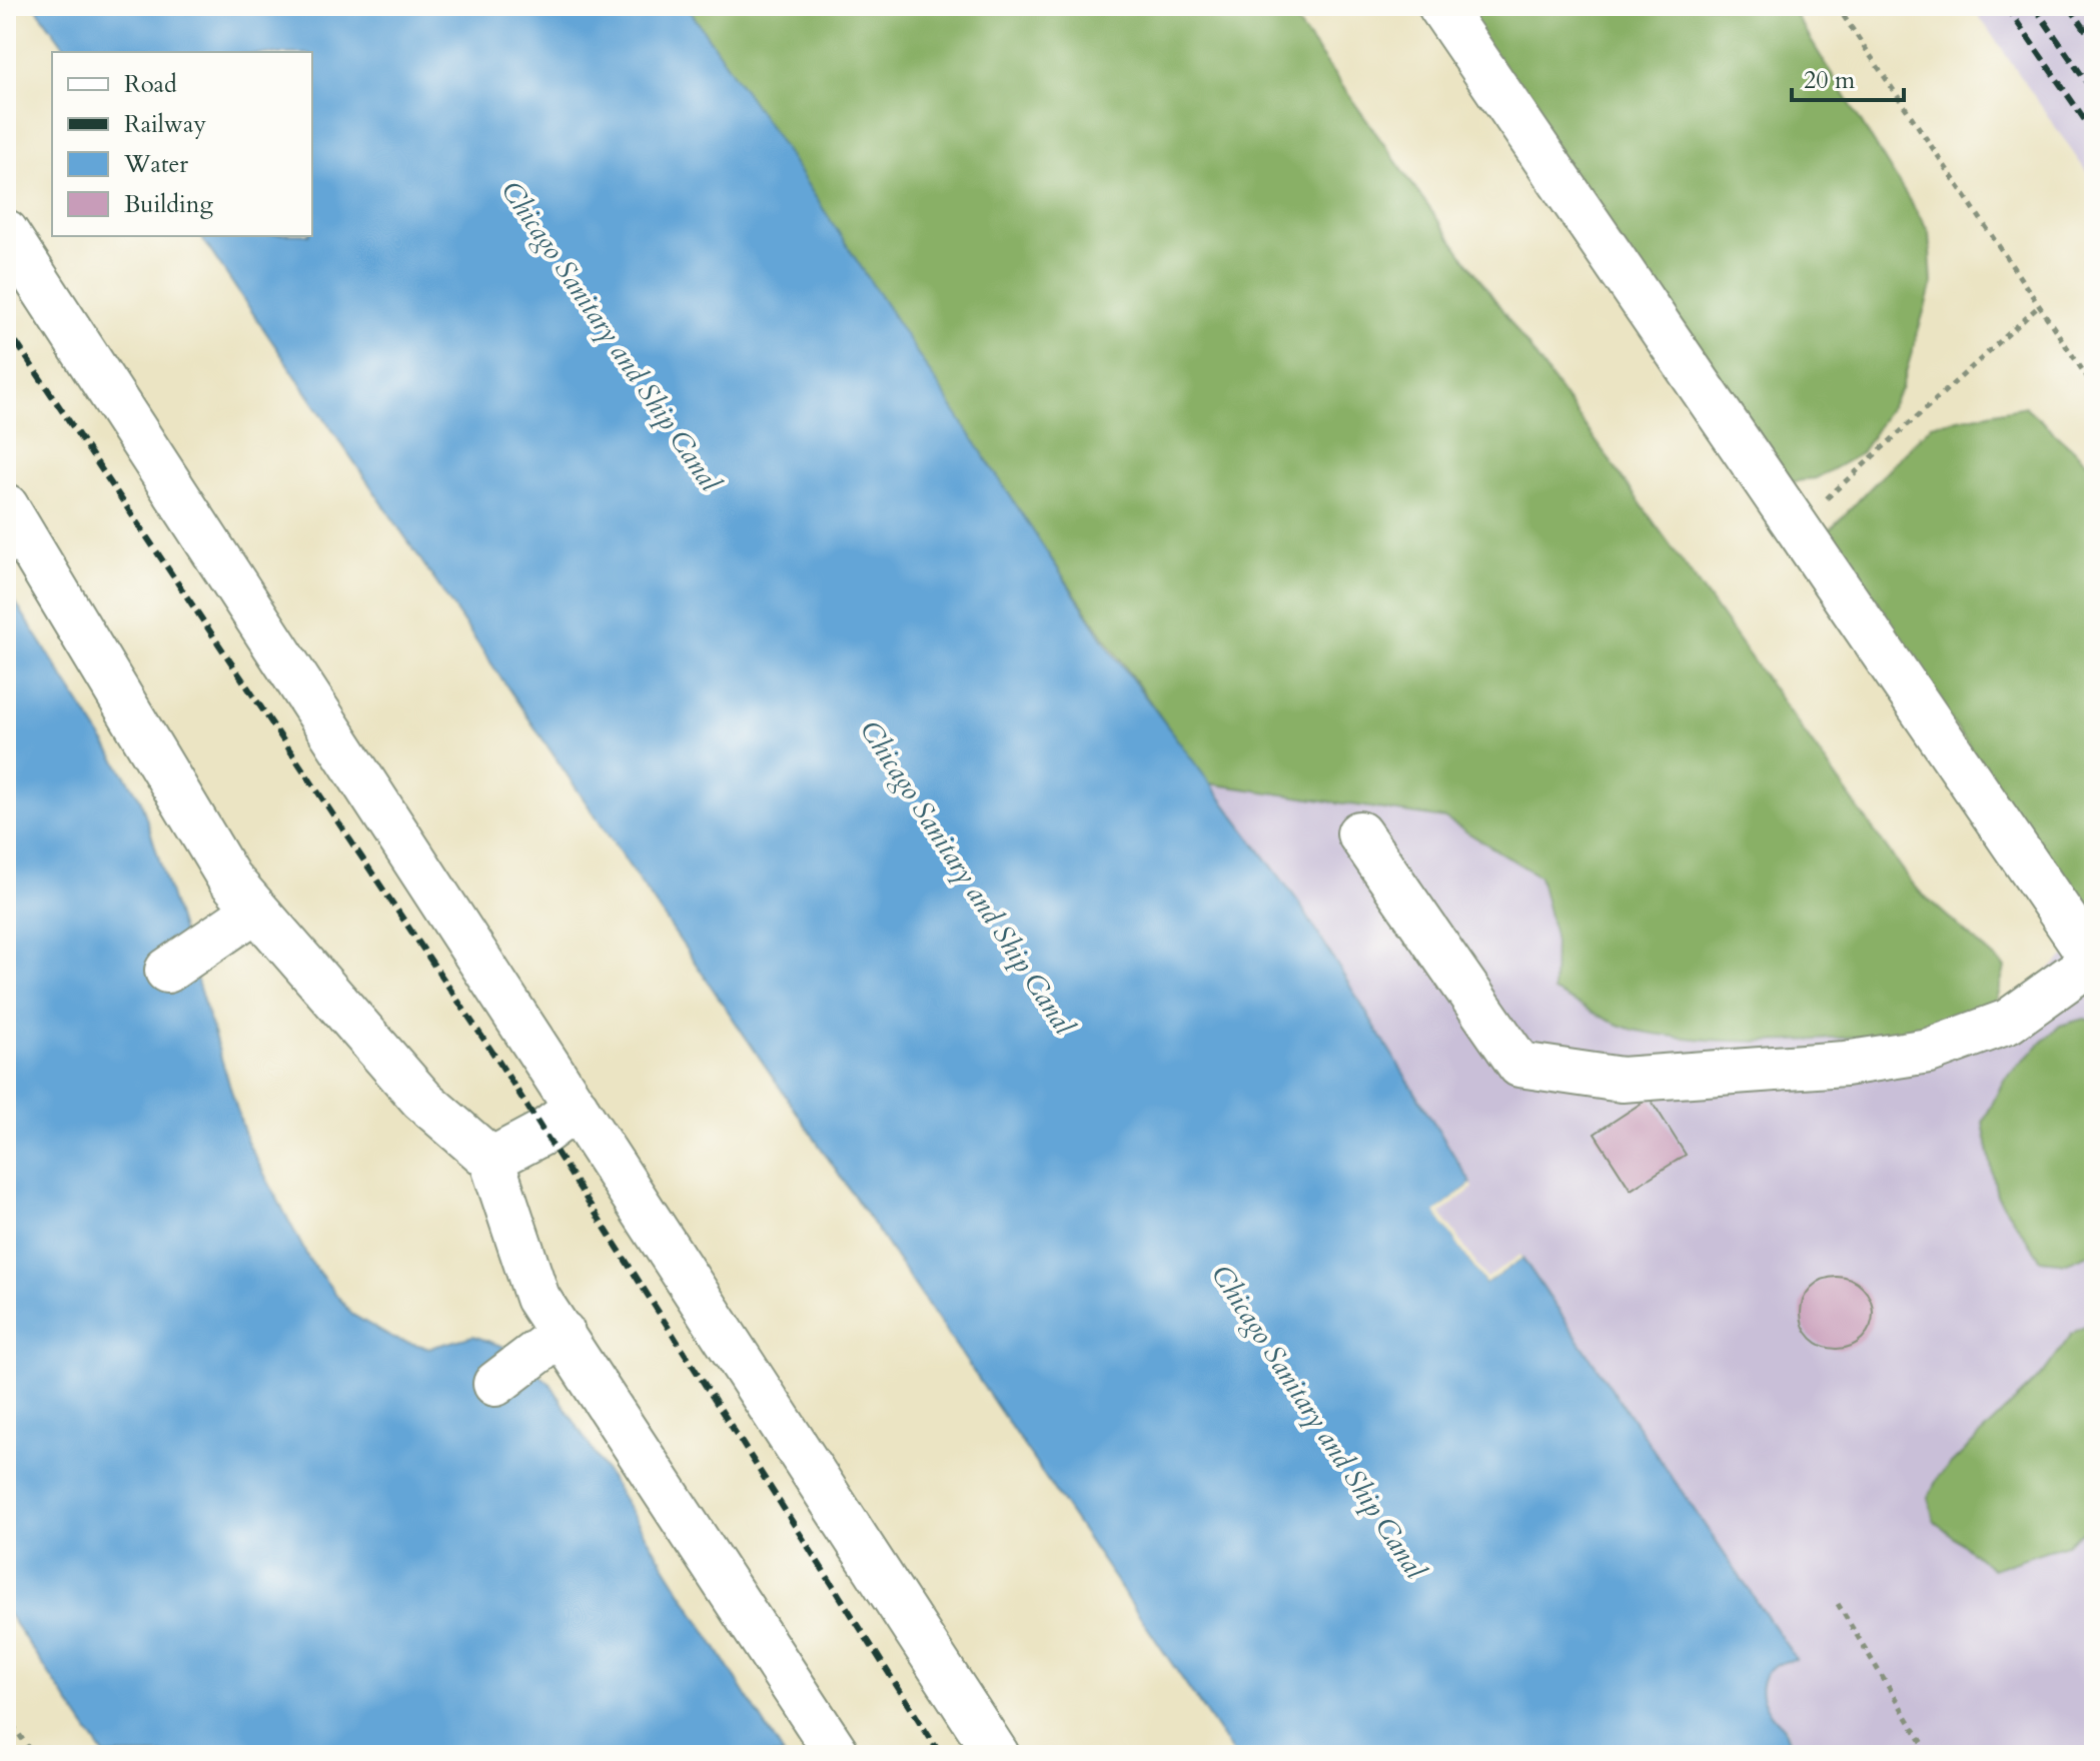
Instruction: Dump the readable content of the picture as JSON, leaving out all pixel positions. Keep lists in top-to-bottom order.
{
  "water": ["Chicago Sanitary and Ship Canal"],
  "legend": [
    "Road",
    "Railway",
    "Water",
    "Building"
  ],
  "scale_bar": "20 m"
}
